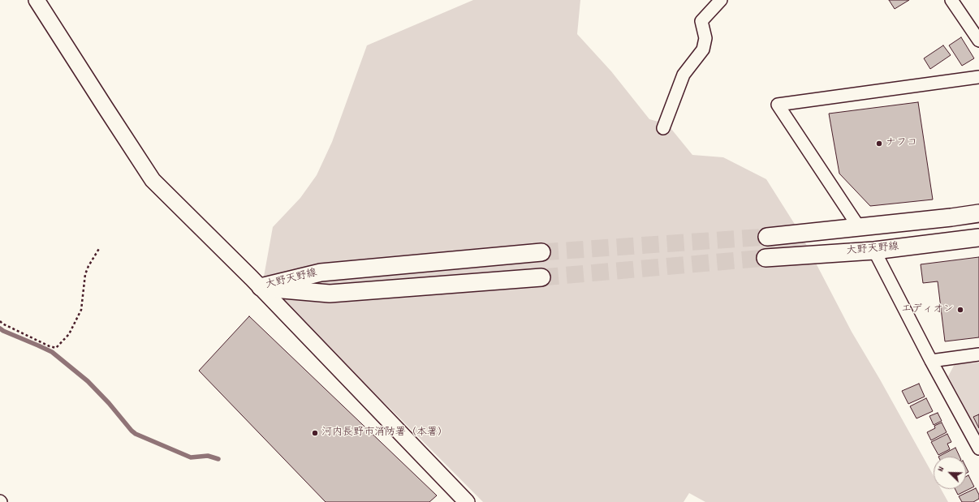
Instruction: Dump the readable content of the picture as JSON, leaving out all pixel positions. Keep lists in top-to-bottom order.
{
  "streets": {
    "main road": ["大野天野線"]
  },
  "places": ["ナフコ", "エディオン", "河内長野市消防署（本署）"],
  "north": "top left"
}
